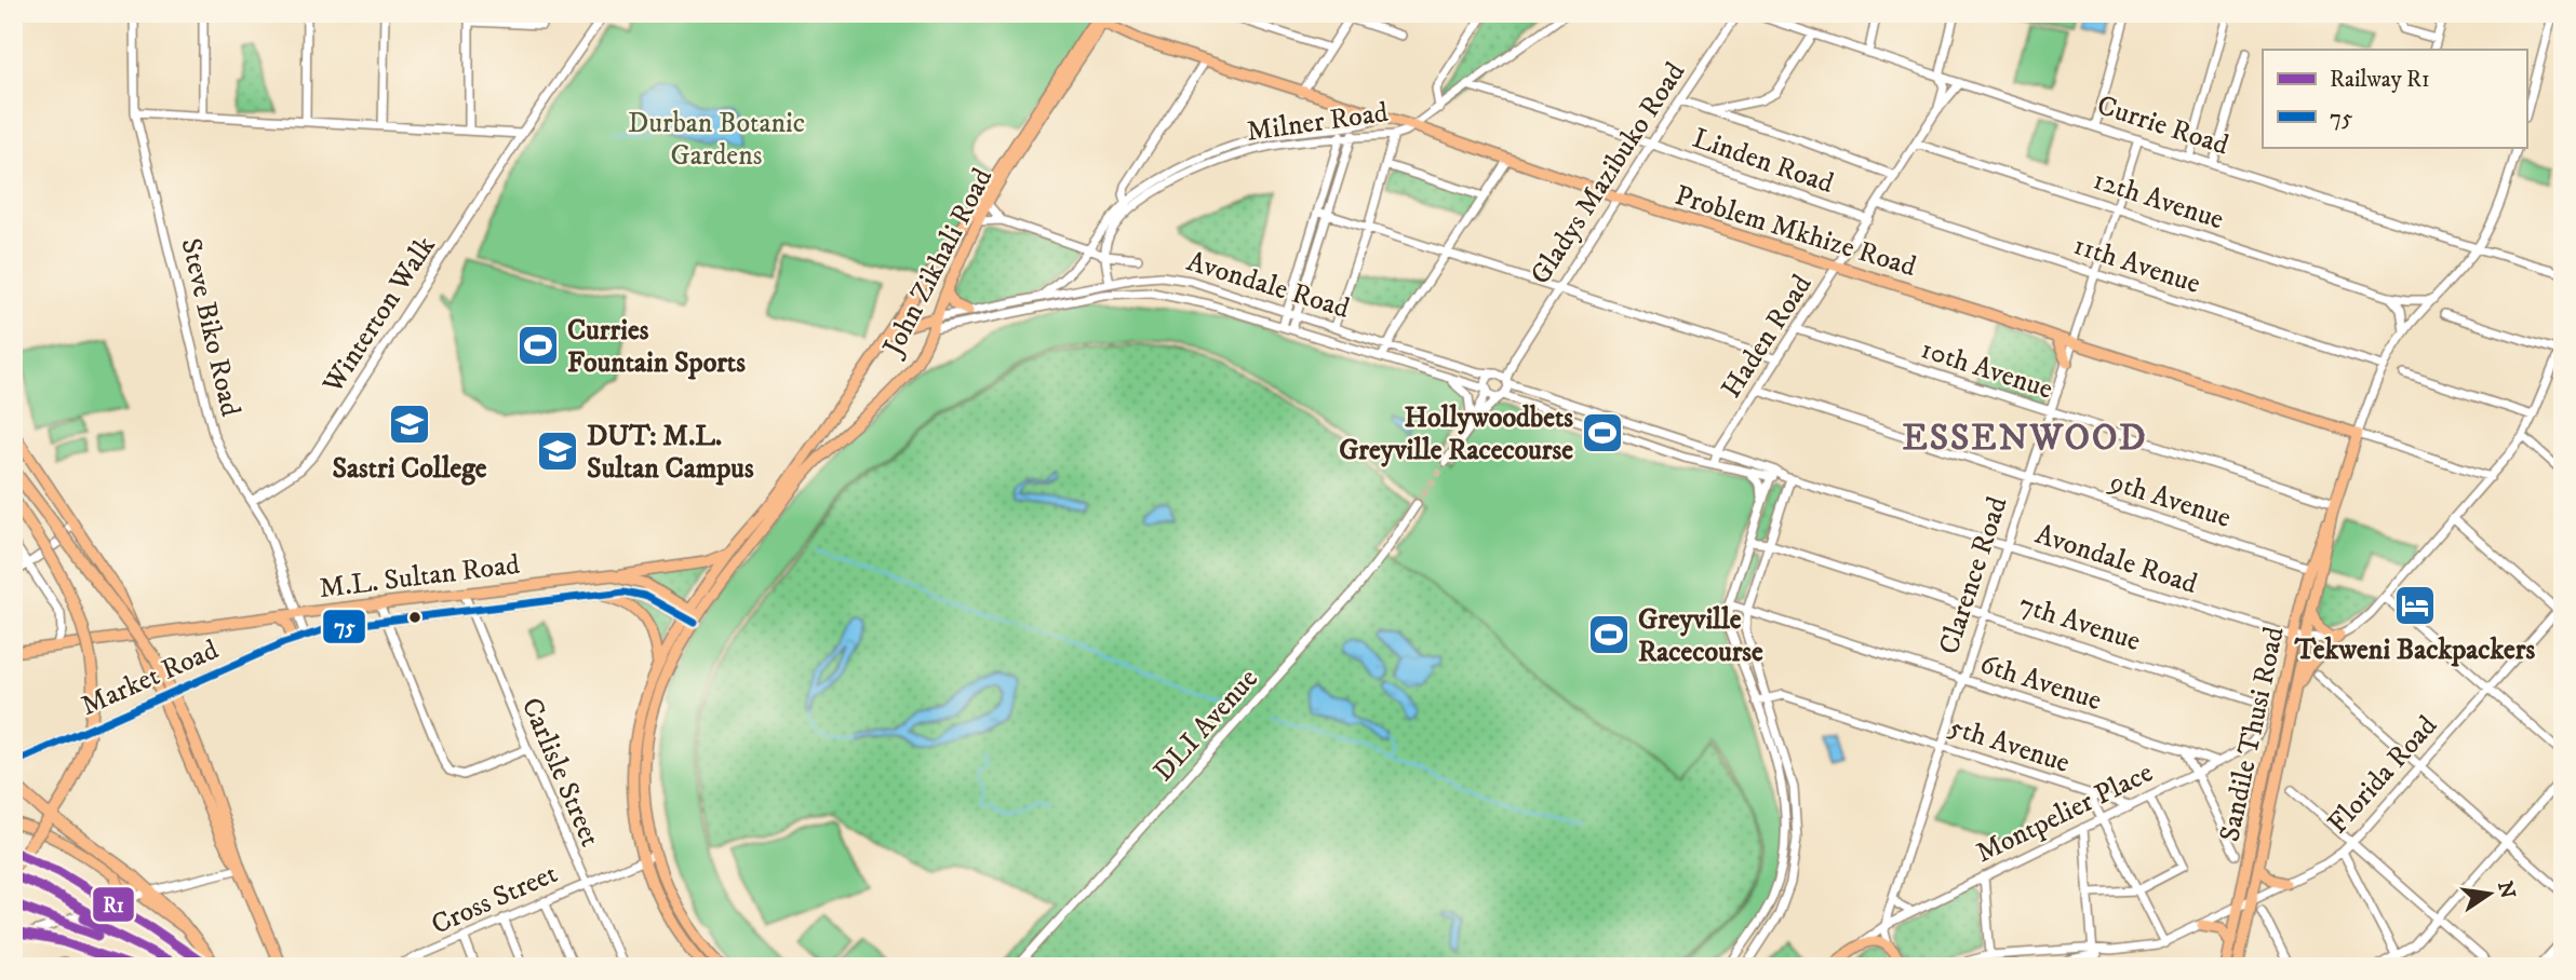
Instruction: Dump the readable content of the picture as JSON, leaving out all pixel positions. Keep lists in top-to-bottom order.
{
  "streets": {
    "main road": [
      "Problem Mkhize Road",
      "John Zikhali Road",
      "M.L. Sultan Road",
      "Market Road",
      "Sandile Thusi Road"
    ],
    "street": [
      "Milner Road",
      "Currie Road",
      "Linden Road",
      "Gladys Mazibuko Road",
      "12th Avenue",
      "11th Avenue",
      "Avondale Road",
      "Winterton Walk",
      "Steve Biko Road",
      "Haden Road",
      "10th Avenue",
      "9th Avenue",
      "Clarence Road",
      "7th Avenue",
      "6th Avenue",
      "DLI Avenue",
      "5th Avenue",
      "Carlisle Street",
      "Florida Road",
      "Montpelier Place",
      "Cross Street"
    ]
  },
  "crossings": [
    ["Milner Road", "Linden Road"],
    ["Milner Road", "Problem Mkhize Road"],
    ["Milner Road", "Avondale Road"],
    ["Currie Road", "Haden Road"],
    ["Currie Road", "Clarence Road"],
    ["Currie Road", "Sandile Thusi Road"],
    ["Linden Road", "Gladys Mazibuko Road"],
    ["Linden Road", "Haden Road"],
    ["Gladys Mazibuko Road", "Problem Mkhize Road"],
    ["Gladys Mazibuko Road", "Avondale Road"],
    ["12th Avenue", "Haden Road"],
    ["12th Avenue", "Clarence Road"],
    ["12th Avenue", "Sandile Thusi Road"],
    ["Problem Mkhize Road", "John Zikhali Road"],
    ["Problem Mkhize Road", "Haden Road"],
    ["Problem Mkhize Road", "Clarence Road"],
    ["Problem Mkhize Road", "Sandile Thusi Road"],
    ["John Zikhali Road", "Avondale Road"],
    ["John Zikhali Road", "M.L. Sultan Road"],
    ["11th Avenue", "Haden Road"],
    ["11th Avenue", "Clarence Road"],
    ["11th Avenue", "Sandile Thusi Road"],
    ["Avondale Road", "Haden Road"],
    ["Avondale Road", "Clarence Road"],
    ["Avondale Road", "Sandile Thusi Road"],
    ["Winterton Walk", "Steve Biko Road"],
    ["Steve Biko Road", "M.L. Sultan Road"],
    ["Steve Biko Road", "Market Road"],
    ["Haden Road", "10th Avenue"],
    ["Haden Road", "9th Avenue"],
    ["10th Avenue", "Clarence Road"],
    ["10th Avenue", "Sandile Thusi Road"],
    ["9th Avenue", "Clarence Road"],
    ["9th Avenue", "Sandile Thusi Road"],
    ["M.L. Sultan Road", "Market Road"],
    ["M.L. Sultan Road", "Carlisle Street"],
    ["Clarence Road", "7th Avenue"],
    ["Clarence Road", "6th Avenue"],
    ["Clarence Road", "5th Avenue"],
    ["Clarence Road", "Montpelier Place"],
    ["7th Avenue", "Montpelier Place"],
    ["6th Avenue", "Montpelier Place"],
    ["Sandile Thusi Road", "Florida Road"],
    ["5th Avenue", "Florida Road"],
    ["5th Avenue", "Montpelier Place"],
    ["Carlisle Street", "Cross Street"]
  ],
  "districts": ["ESSENWOOD"],
  "parks": ["Durban Botanic Gardens"],
  "places": {
    "sports": ["Curries Fountain Sports", "Hollywoodbets Greyville Racecourse", "Greyville Racecourse"],
    "school or university": ["Sastri College", "DUT: M.L. Sultan Campus"],
    "hotel": ["Tekweni Backpackers"]
  },
  "lines": ["transit line 75", "rail line R1"],
  "legend": ["Railway R1", "75"],
  "north": "right"
}
